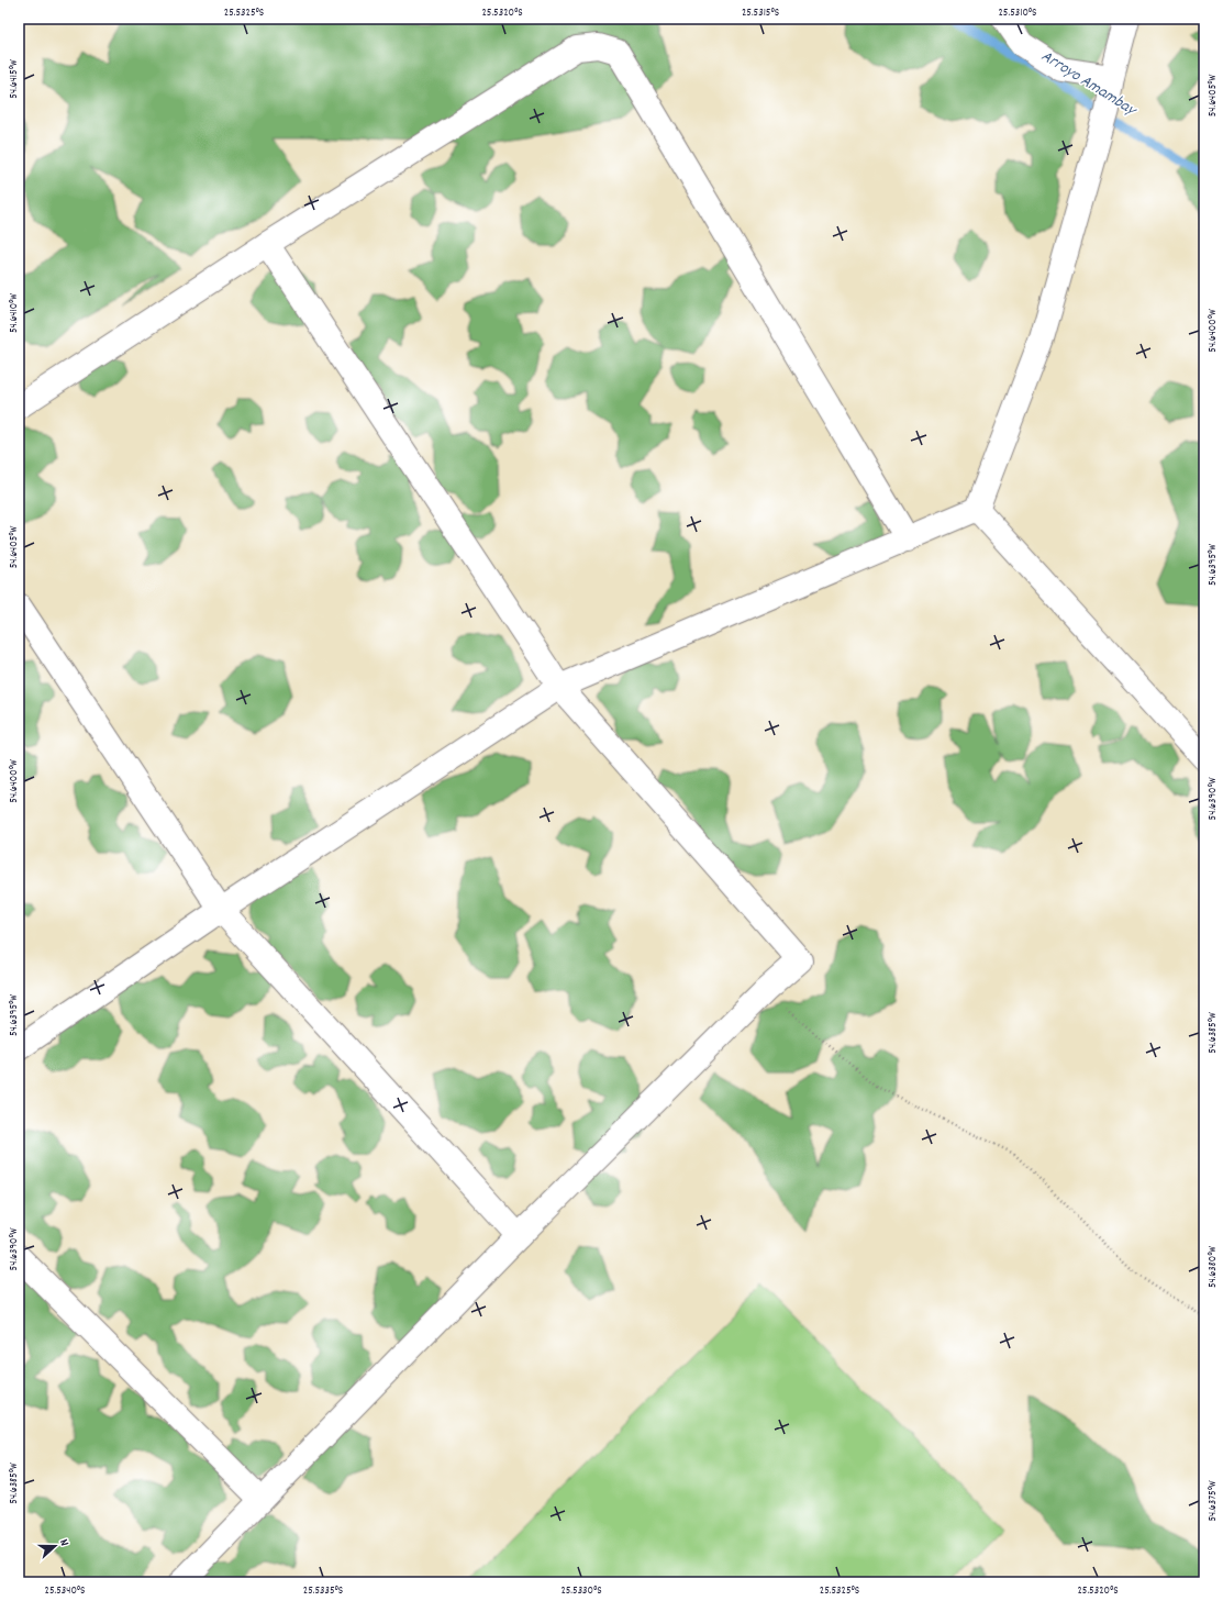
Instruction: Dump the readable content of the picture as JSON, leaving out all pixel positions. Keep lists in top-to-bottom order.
{
  "water": ["Arroyo Amambay"],
  "north": "right",
  "coordinates": [
    "25.5325°S",
    "25.5320°S",
    "25.5315°S",
    "25.5310°S",
    "54.6415°W",
    "54.6405°W",
    "54.6410°W",
    "54.6400°W",
    "54.6395°W",
    "54.6390°W",
    "54.6385°W",
    "54.6380°W",
    "54.6375°W",
    "25.5340°S",
    "25.5335°S",
    "25.5330°S"
  ]
}
